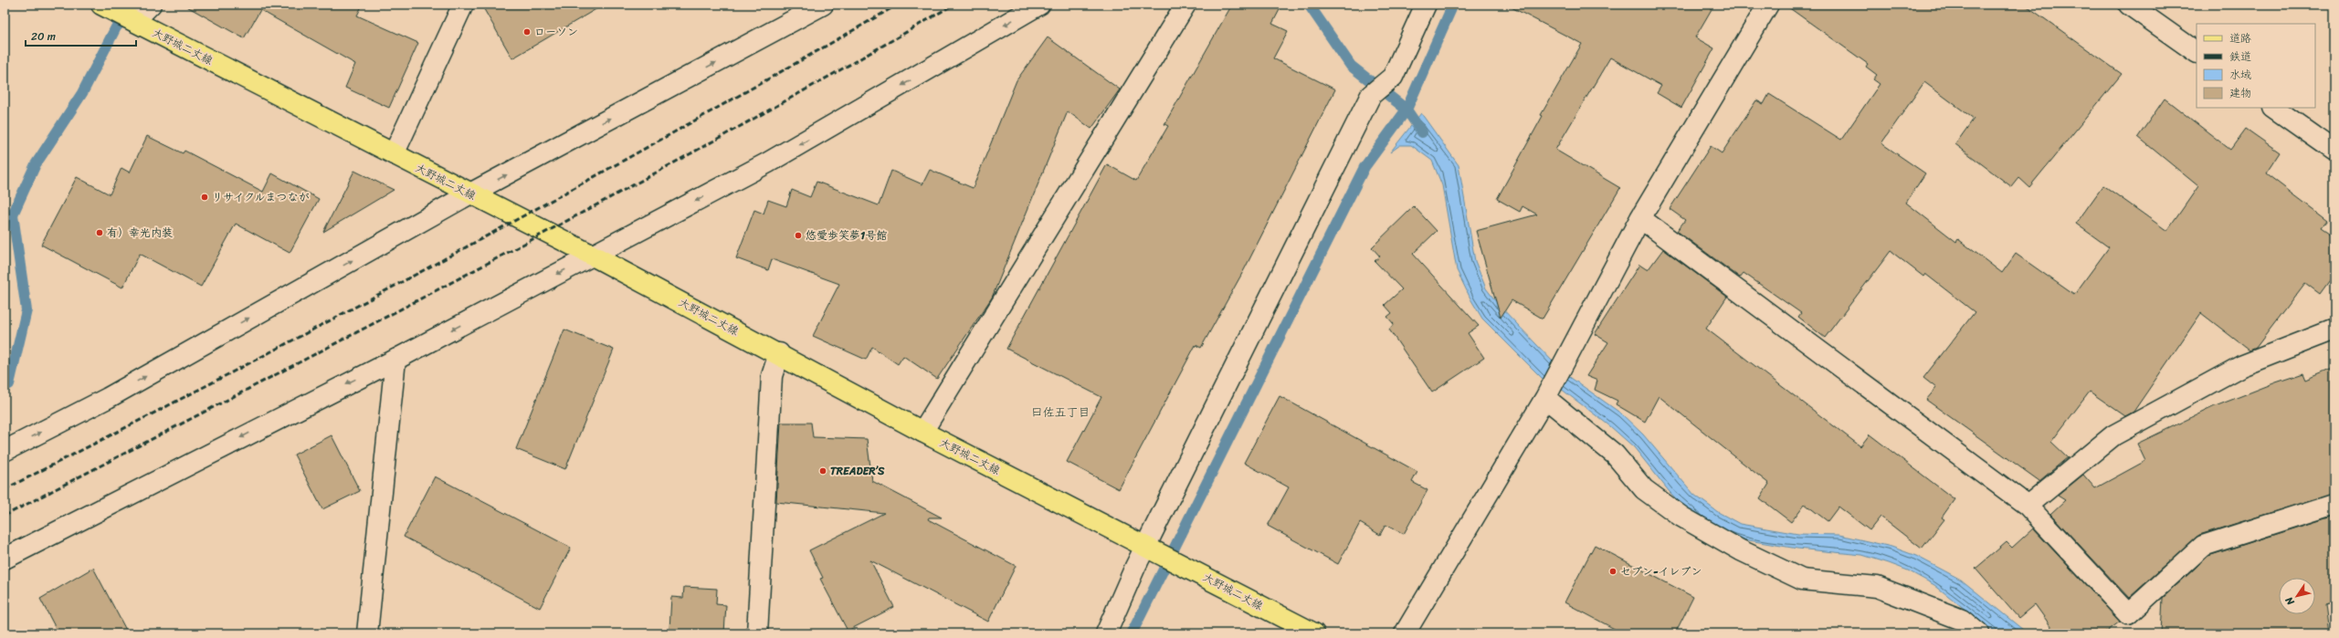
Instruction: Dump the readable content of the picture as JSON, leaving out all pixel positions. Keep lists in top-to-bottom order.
{
  "streets": {
    "main road": ["大野城二丈線"]
  },
  "districts": ["曰佐五丁目"],
  "places": [
    "ローソン",
    "リサイクルまつなが",
    "有）幸光内装",
    "悠愛歩笑夢1号館",
    "TREADER’S",
    "セブン-イレブン"
  ],
  "legend": [
    "道路",
    "鉄道",
    "水域",
    "建物"
  ],
  "scale_bar": "20 m",
  "north": "bottom left"
}
